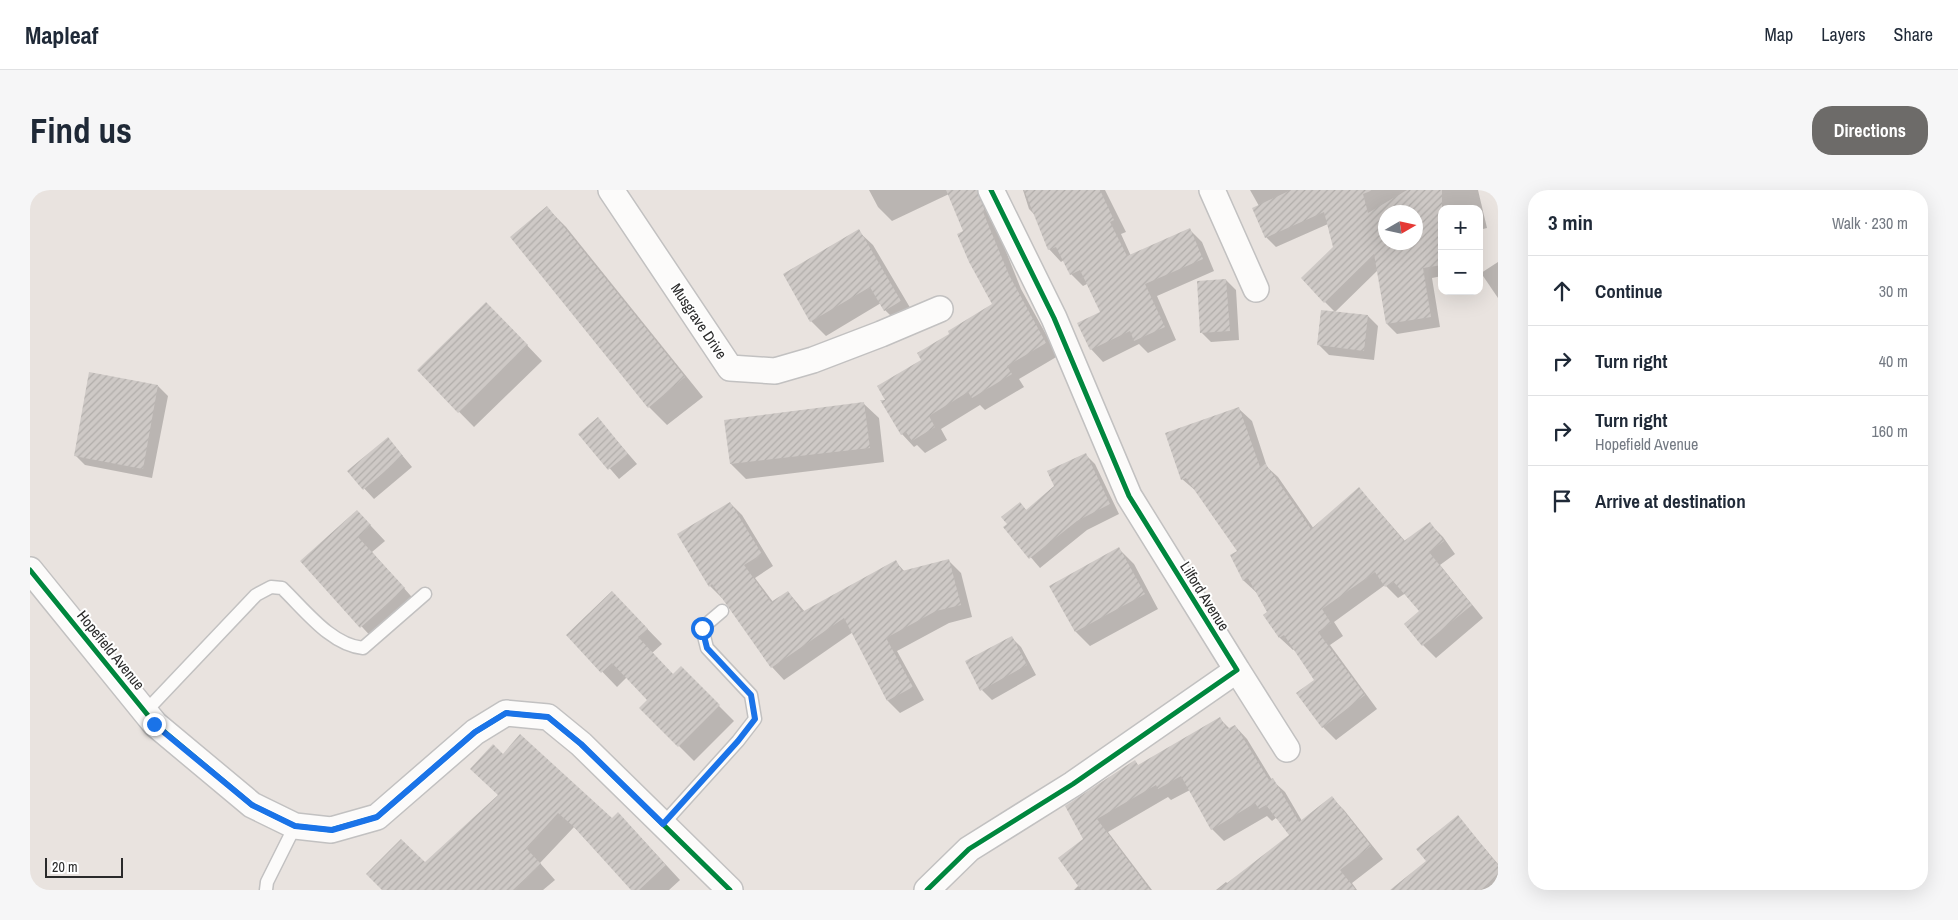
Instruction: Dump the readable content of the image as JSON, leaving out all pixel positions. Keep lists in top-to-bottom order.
{
  "streets": {
    "street": ["Musgrave Drive", "Lilford Avenue", "Hopefield Avenue"]
  },
  "scale_bar": "20 m",
  "north": "right",
  "page": {
    "header": "Mapleaf",
    "nav": ["Map", "Layers", "Share"],
    "buttons": "Directions",
    "title": "Find us",
    "heading": ["3 min", "Walk · 230 m"],
    "map_buttons": ["+", "−"],
    "list": [
      ["Continue", "30 m"],
      ["Turn right", "40 m"],
      ["Turn right", "Hopefield Avenue", "160 m"],
      "Arrive at destination"
    ],
    "scale": "20 m"
  }
}
